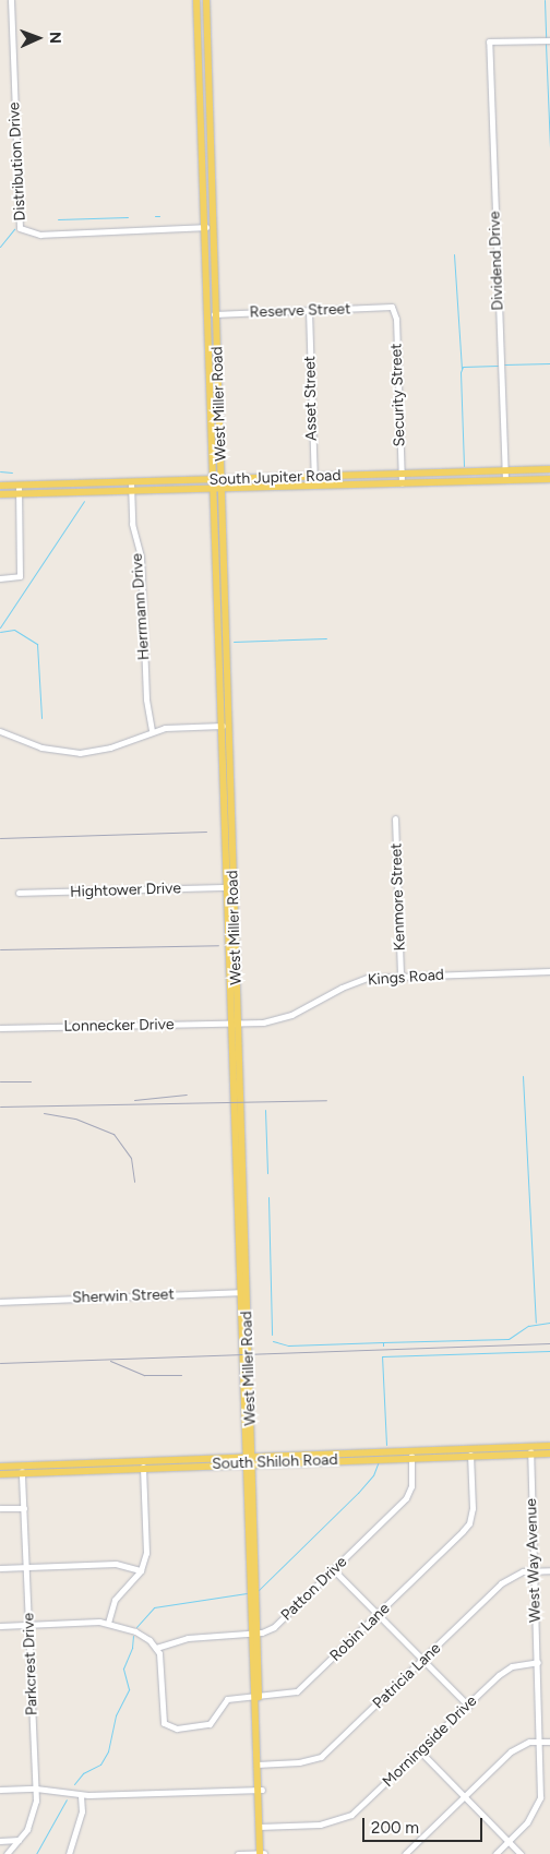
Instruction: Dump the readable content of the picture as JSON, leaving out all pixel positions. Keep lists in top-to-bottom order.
{
  "streets": {
    "main road": ["West Miller Road", "South Jupiter Road", "South Shiloh Road"],
    "street": [
      "Distribution Drive",
      "Dividend Drive",
      "Reserve Street",
      "Security Street",
      "Asset Street",
      "Herrmann Drive",
      "Hightower Drive",
      "Kenmore Street",
      "Kings Road",
      "Lonnecker Drive",
      "Sherwin Street",
      "West Way Avenue",
      "Patton Drive",
      "Robin Lane",
      "Parkcrest Drive",
      "Patricia Lane",
      "Morningside Drive"
    ]
  },
  "crossings": [
    ["Distribution Drive", "West Miller Road"],
    ["Dividend Drive", "South Jupiter Road"],
    ["Reserve Street", "Security Street"],
    ["Reserve Street", "Asset Street"],
    ["Reserve Street", "West Miller Road"],
    ["Security Street", "South Jupiter Road"],
    ["Asset Street", "South Jupiter Road"],
    ["West Miller Road", "South Jupiter Road"],
    ["West Miller Road", "Hightower Drive"],
    ["West Miller Road", "Kings Road"],
    ["West Miller Road", "Lonnecker Drive"],
    ["West Miller Road", "Sherwin Street"],
    ["West Miller Road", "South Shiloh Road"],
    ["West Miller Road", "Patton Drive"],
    ["West Miller Road", "Robin Lane"],
    ["West Miller Road", "Patricia Lane"],
    ["West Miller Road", "Morningside Drive"],
    ["South Jupiter Road", "Herrmann Drive"],
    ["Kenmore Street", "Kings Road"],
    ["Kings Road", "Lonnecker Drive"],
    ["South Shiloh Road", "West Way Avenue"],
    ["South Shiloh Road", "Patton Drive"],
    ["South Shiloh Road", "Robin Lane"],
    ["South Shiloh Road", "Parkcrest Drive"],
    ["West Way Avenue", "Patricia Lane"],
    ["West Way Avenue", "Morningside Drive"],
    ["Patton Drive", "Robin Lane"]
  ],
  "scale_bar": "200 m",
  "north": "right"
}
